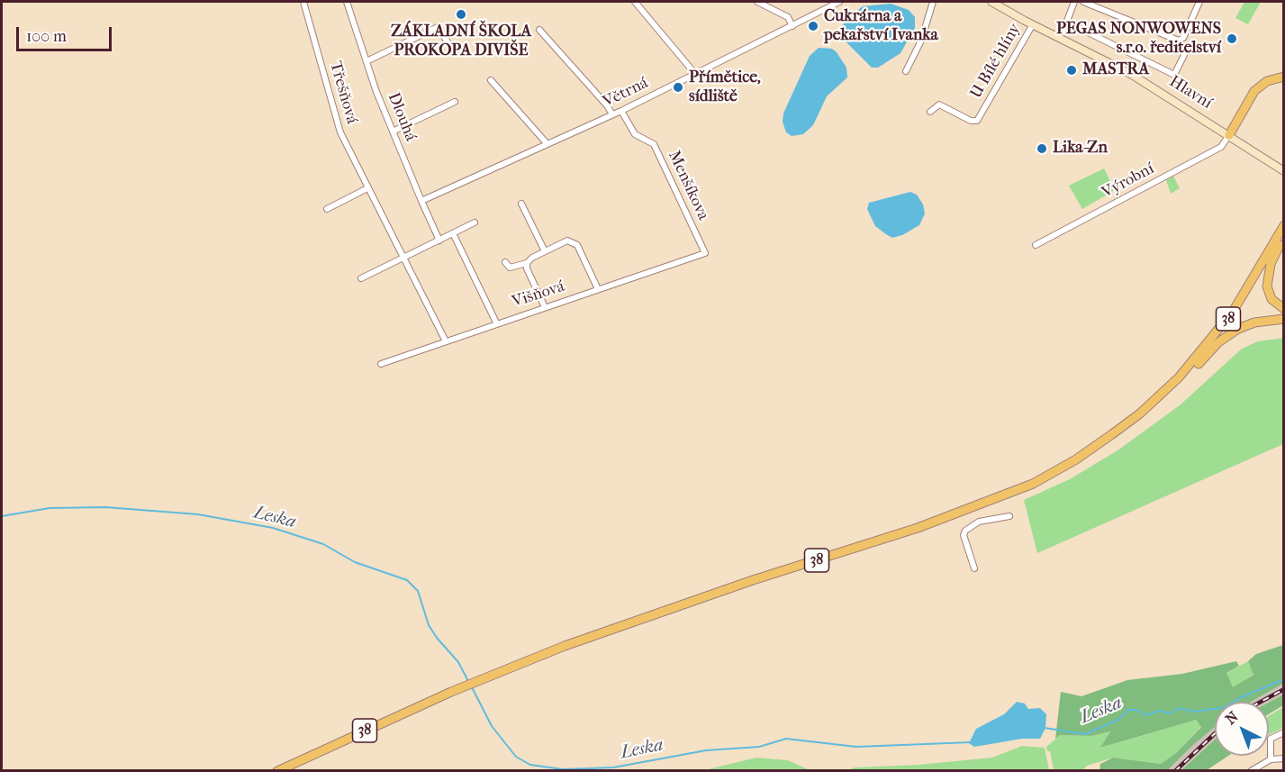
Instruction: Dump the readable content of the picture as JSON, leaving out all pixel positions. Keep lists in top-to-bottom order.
{
  "streets": {
    "main road": ["Hlavní", "38"],
    "street": [
      "U Bílé hlíny",
      "Třešňová",
      "Větrná",
      "Dlouhá",
      "Výrobní",
      "Menšíkova",
      "Višňová"
    ]
  },
  "crossings": [
    ["U Bílé hlíny", "Hlavní"],
    ["Třešňová", "Višňová"],
    ["Větrná", "Dlouhá"],
    ["Větrná", "Menšíkova"],
    ["Hlavní", "Výrobní"],
    ["Menšíkova", "Višňová"]
  ],
  "water": ["Leska"],
  "places": [
    "ZÁKLADNÍ ŠKOLA PROKOPA DIVIŠE",
    "Cukrárna a pekařství Ivanka",
    "PEGAS NONWOWENS s.r.o. ředitelství",
    "MASTRA",
    "Přímětice, sídliště",
    "Lika-Zn"
  ],
  "scale_bar": "100 m",
  "north": "top left"
}
